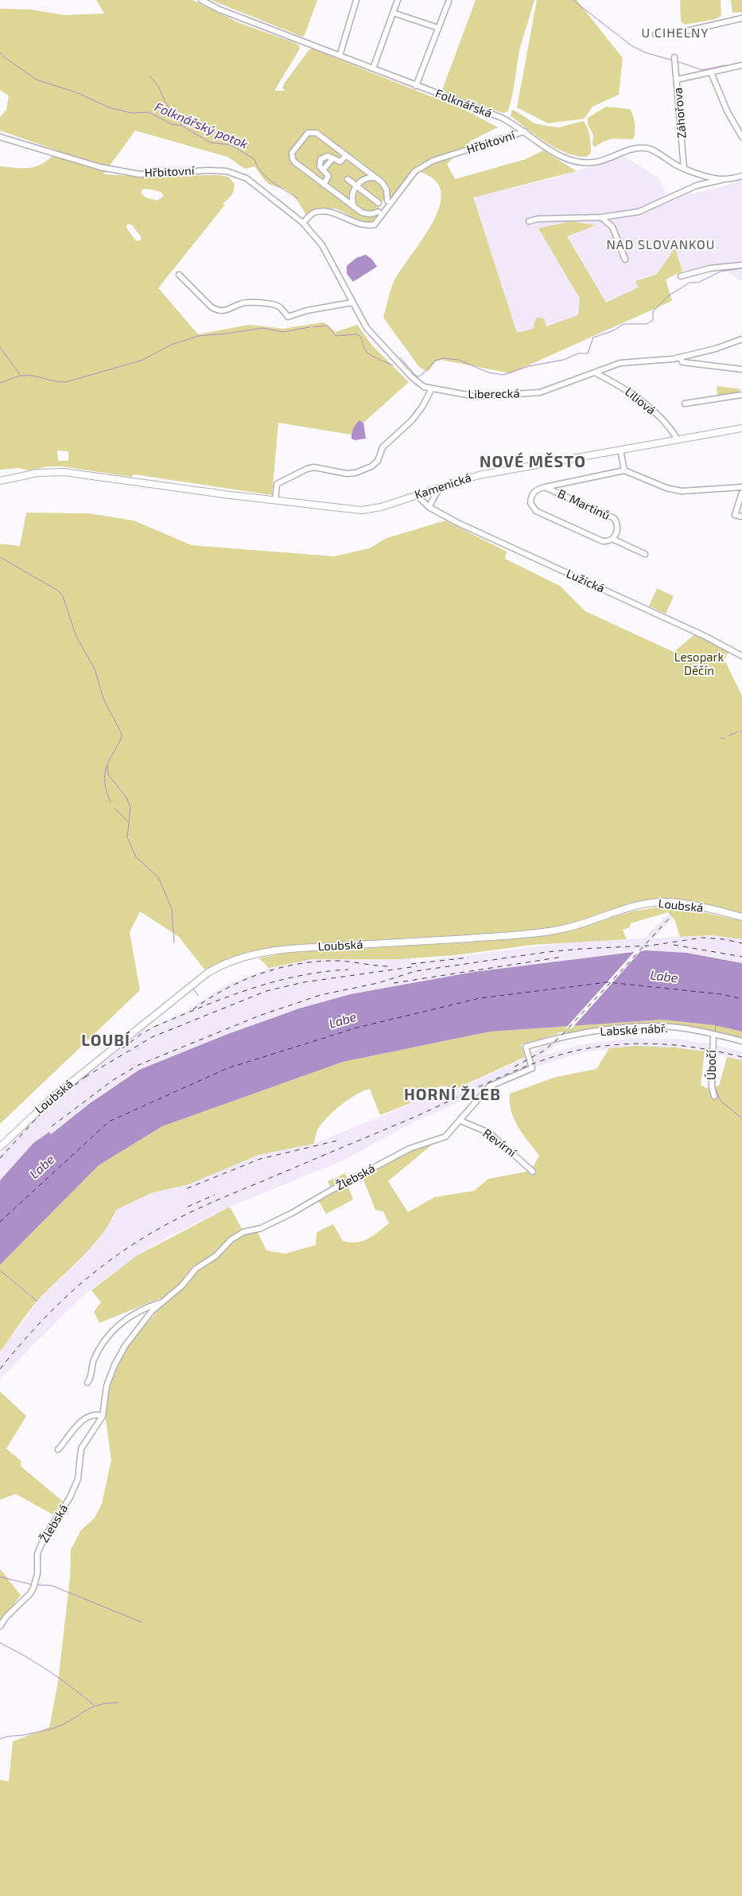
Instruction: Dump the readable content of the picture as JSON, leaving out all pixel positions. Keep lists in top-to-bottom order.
{
  "streets": {
    "main road": ["Kamenická", "Loubská"],
    "street": [
      "Folknářská",
      "Záhořova",
      "Hřbitovní",
      "Liberecká",
      "Liliová",
      "B. Martinů",
      "Lužická",
      "Labské nábř.",
      "Úbočí",
      "Revírní",
      "Žlebská"
    ]
  },
  "crossings": [
    ["Folknářská", "Záhořova"],
    ["Folknářská", "Hřbitovní"],
    ["Hřbitovní", "Liberecká"],
    ["Liberecká", "Liliová"],
    ["Liliová", "Kamenická"],
    ["Kamenická", "Lužická"],
    ["Labské nábř.", "Úbočí"],
    ["Labské nábř.", "Žlebská"],
    ["Revírní", "Žlebská"]
  ],
  "districts": [
    "U CIHELNY",
    "NAD SLOVANKOU",
    "NOVÉ MĚSTO",
    "LOUBÍ",
    "HORNÍ ŽLEB"
  ],
  "water": ["Folknářský potok", "Labe"],
  "parks": ["Lesopark Děčín"]
}
